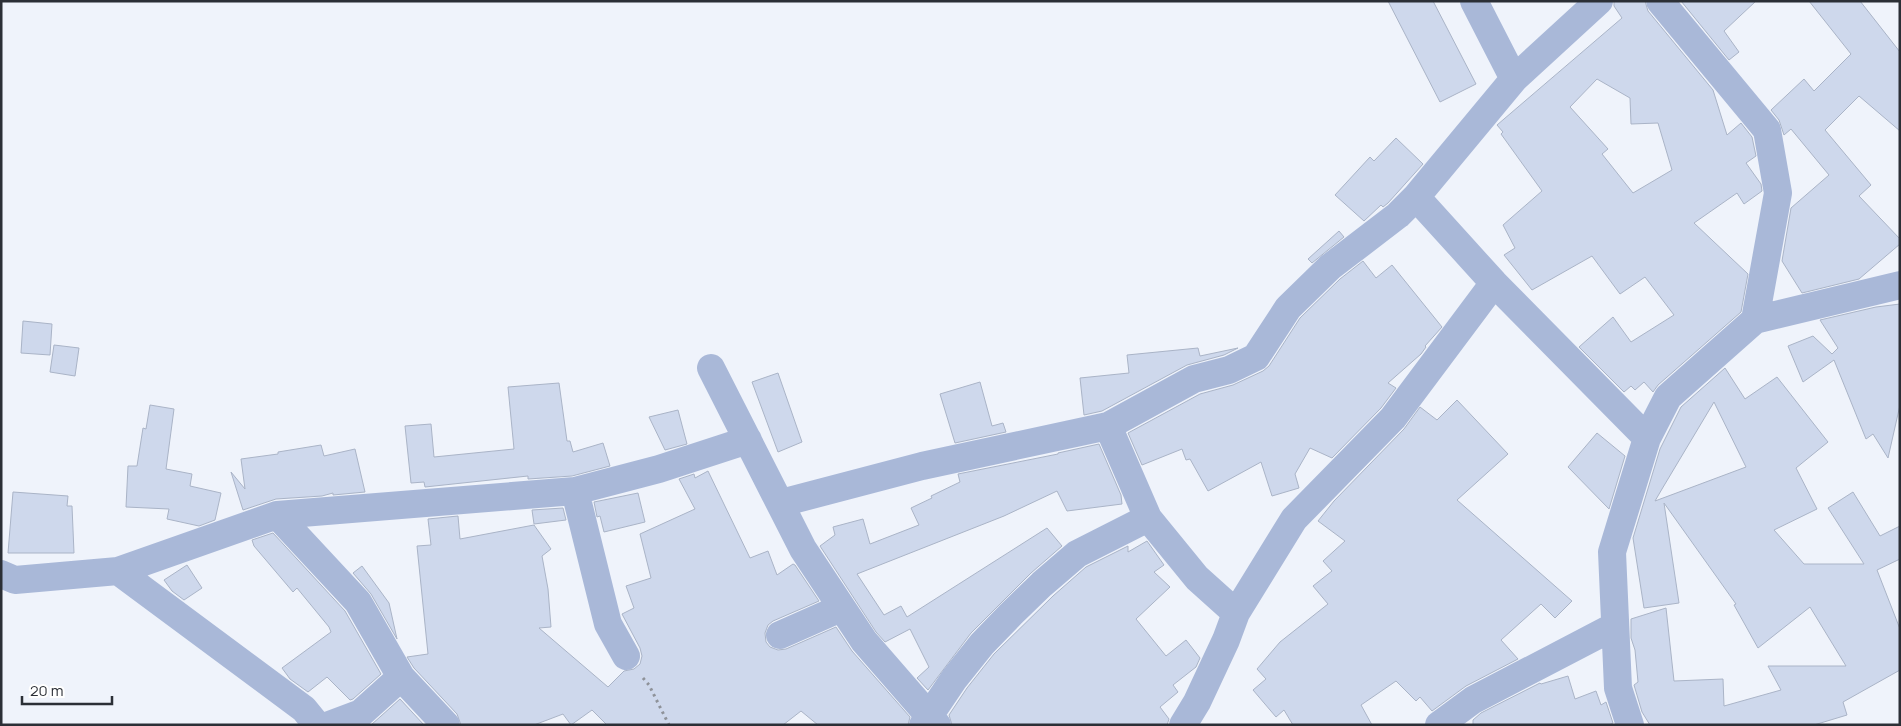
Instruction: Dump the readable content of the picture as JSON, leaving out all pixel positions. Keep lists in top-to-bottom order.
{
  "scale_bar": "20 m"
}
